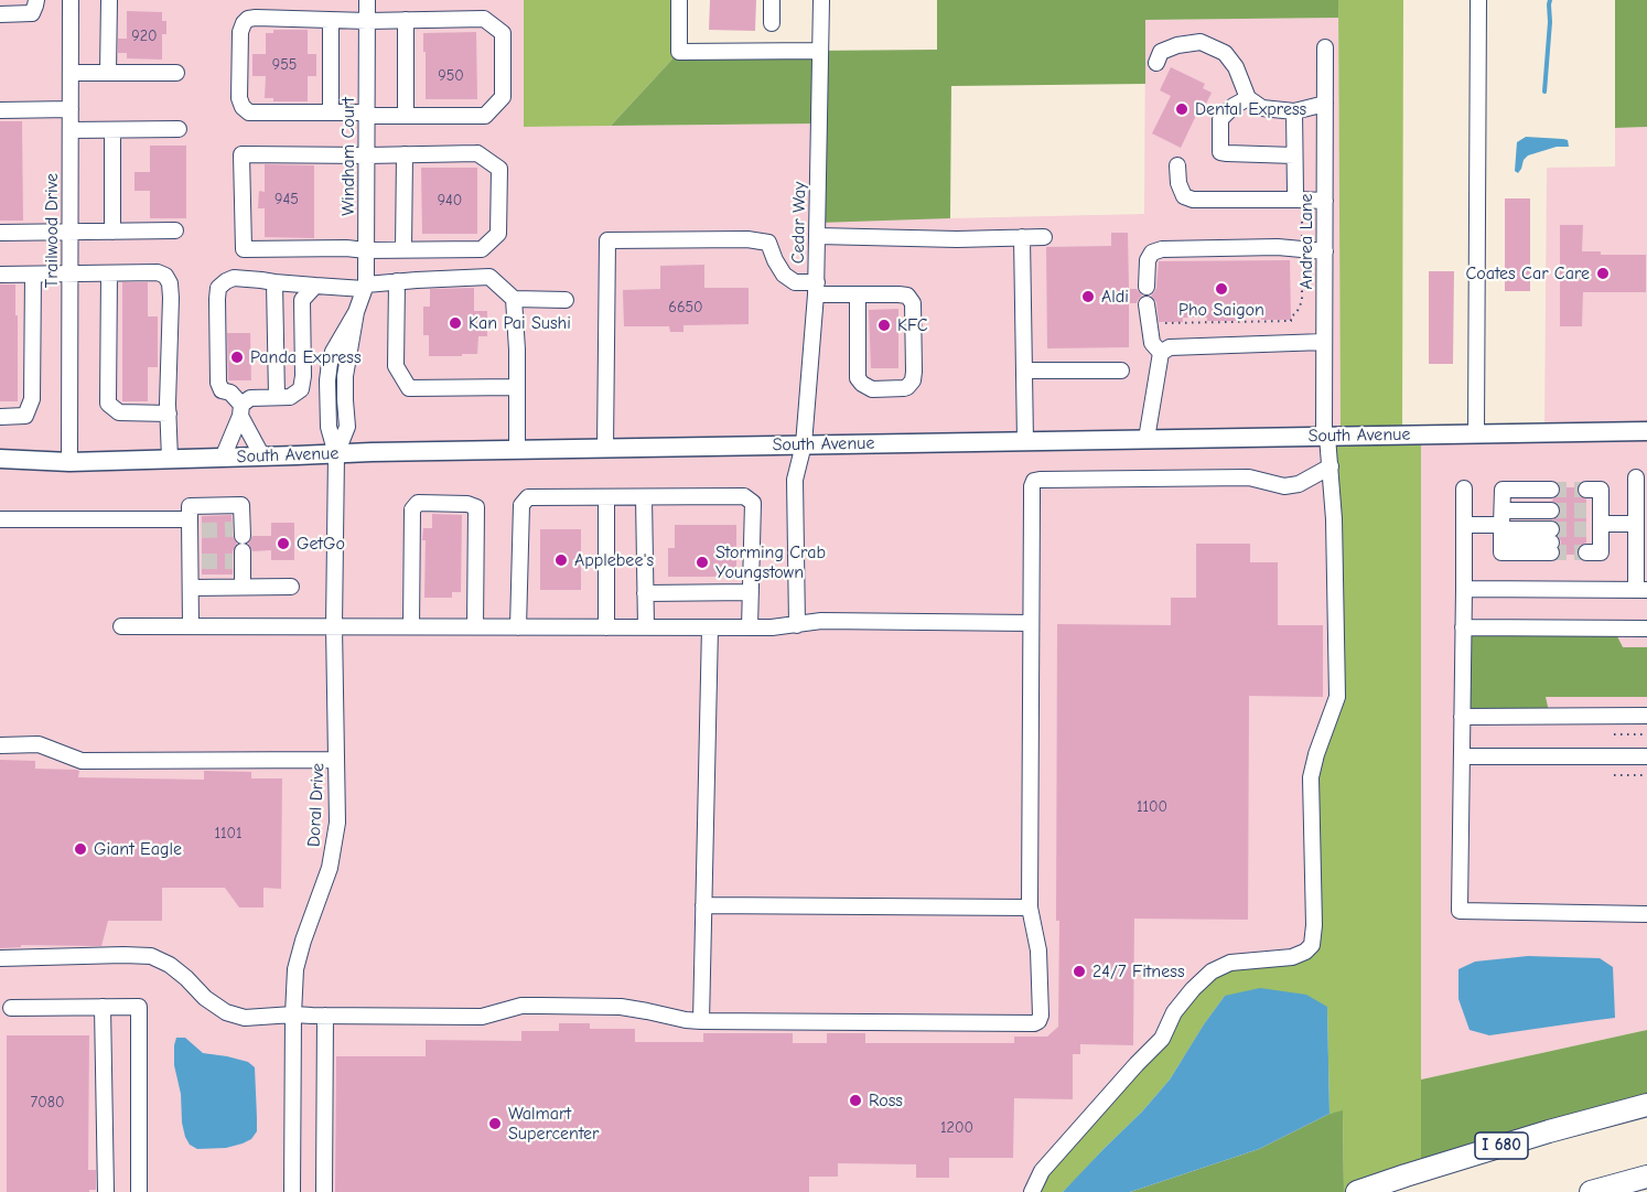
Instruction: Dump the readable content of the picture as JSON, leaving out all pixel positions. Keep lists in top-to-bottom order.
{
  "streets": {
    "highway": ["I 680"],
    "main road": ["South Avenue"],
    "street": [
      "Windham Court",
      "Cedar Way",
      "Trailwood Drive",
      "Andrea Lane",
      "Doral Drive"
    ]
  },
  "crossings": [
    ["Windham Court", "South Avenue"],
    ["Windham Court", "Doral Drive"],
    ["Cedar Way", "South Avenue"],
    ["Trailwood Drive", "South Avenue"],
    ["Andrea Lane", "South Avenue"],
    ["South Avenue", "Doral Drive"]
  ],
  "places": [
    "Dental Express",
    "Coates Car Care",
    "Pho Saigon",
    "Aldi",
    "Kan Pai Sushi",
    "KFC",
    "Panda Express",
    "GetGo",
    "Applebee's",
    "Storming Crab Youngstown",
    "Giant Eagle",
    "24/7 Fitness",
    "Ross",
    "Walmart Supercenter"
  ],
  "house_numbers": [
    "920",
    "955",
    "950",
    "945",
    "940",
    "6650",
    "1100",
    "1101",
    "7080",
    "1200"
  ]
}
